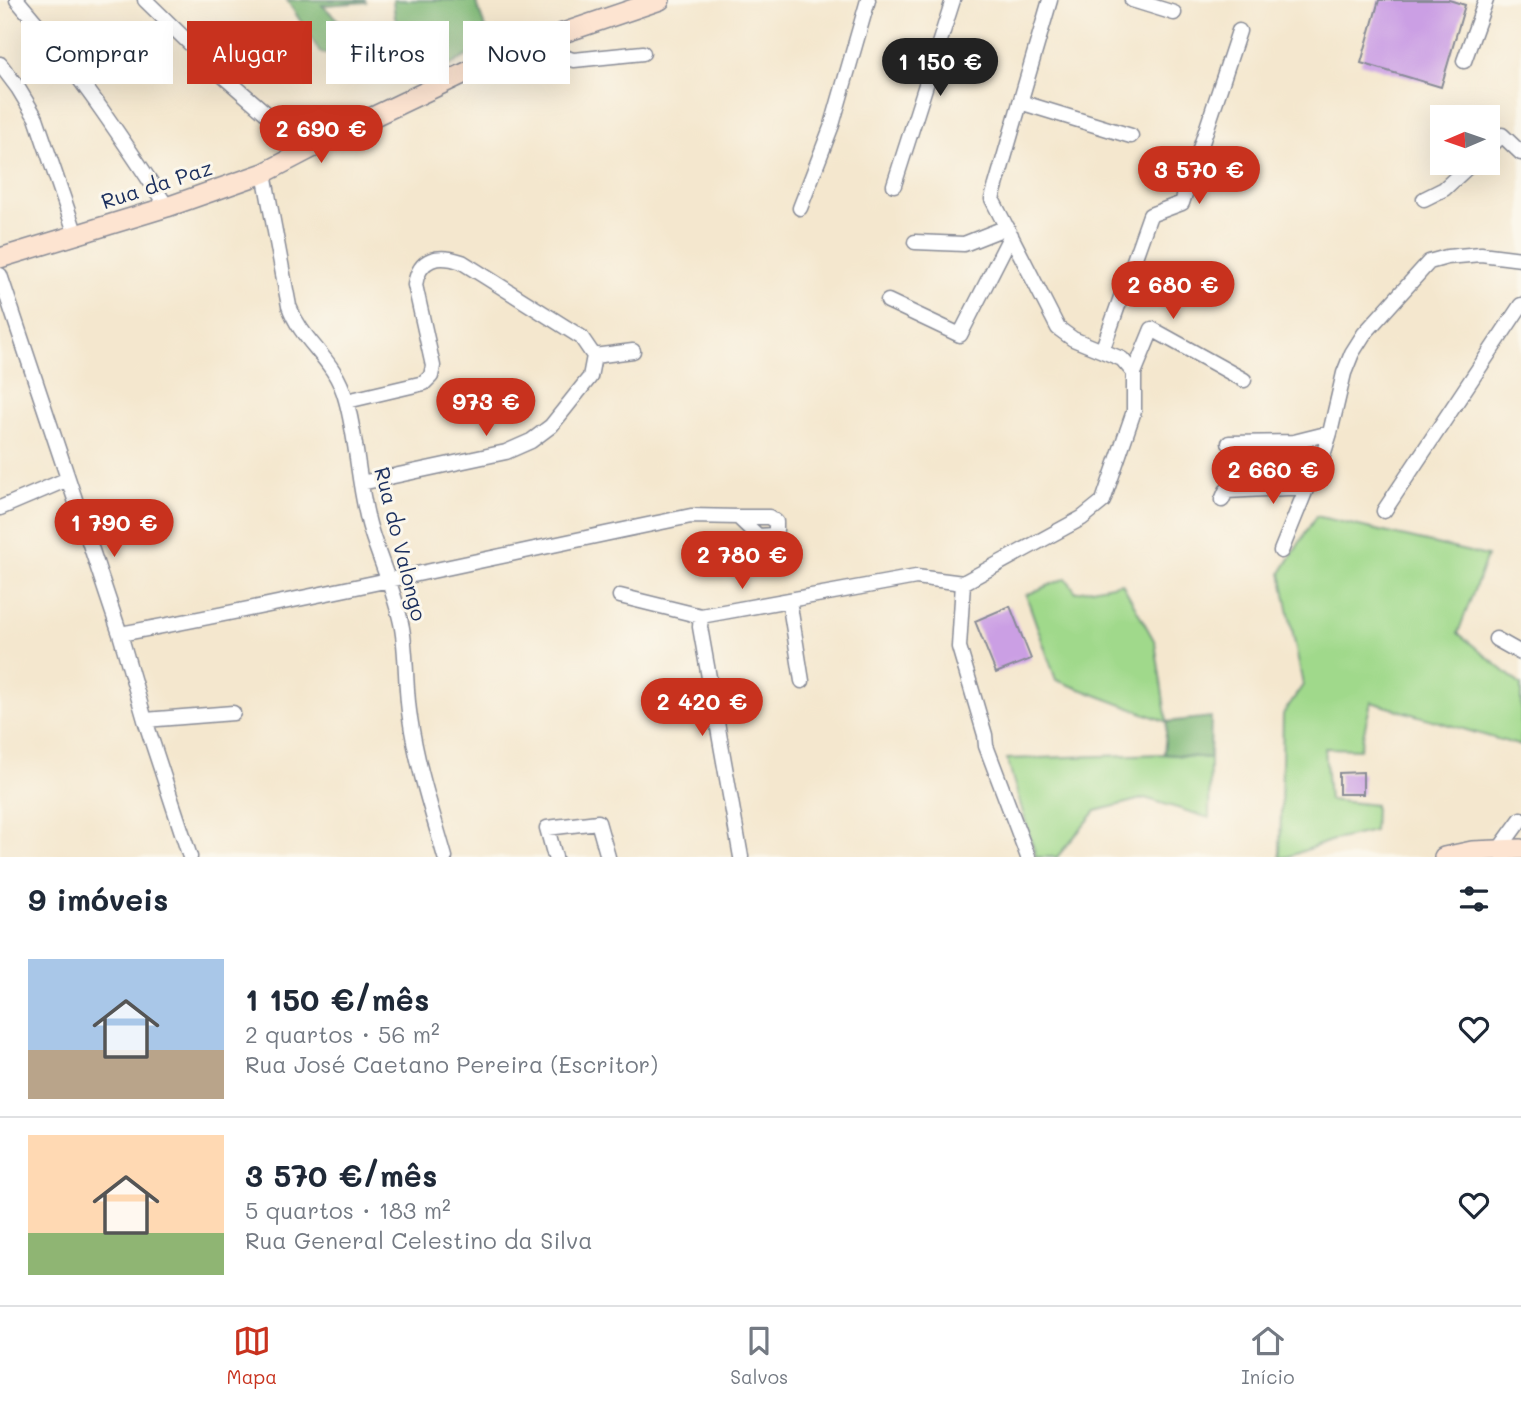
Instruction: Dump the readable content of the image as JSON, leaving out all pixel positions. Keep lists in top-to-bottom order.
{
  "streets": {
    "main road": ["Rua da Paz"],
    "street": ["Rua do Valongo"]
  },
  "crossings": [
    ["Rua da Paz", "Rua do Valongo"]
  ],
  "north": "left",
  "page": {
    "chip": [
      "Comprar",
      "Alugar",
      "Filtros",
      "Novo"
    ],
    "price": [
      "1 150 €",
      "2 690 €",
      "3 570 €",
      "2 680 €",
      "973 €",
      "2 660 €",
      "1 790 €",
      "2 780 €",
      "2 420 €"
    ],
    "heading": "9 imóveis",
    "list": [
      {
        "name": "1 150 €/mês",
        "note": "2 quartos · 56 m² · Rua José Caetano Pereira (Escritor)"
      },
      {
        "name": "3 570 €/mês",
        "note": "5 quartos · 183 m² · Rua General Celestino da Silva"
      }
    ],
    "tabs": ["Mapa", "Salvos", "Início"]
  }
}
